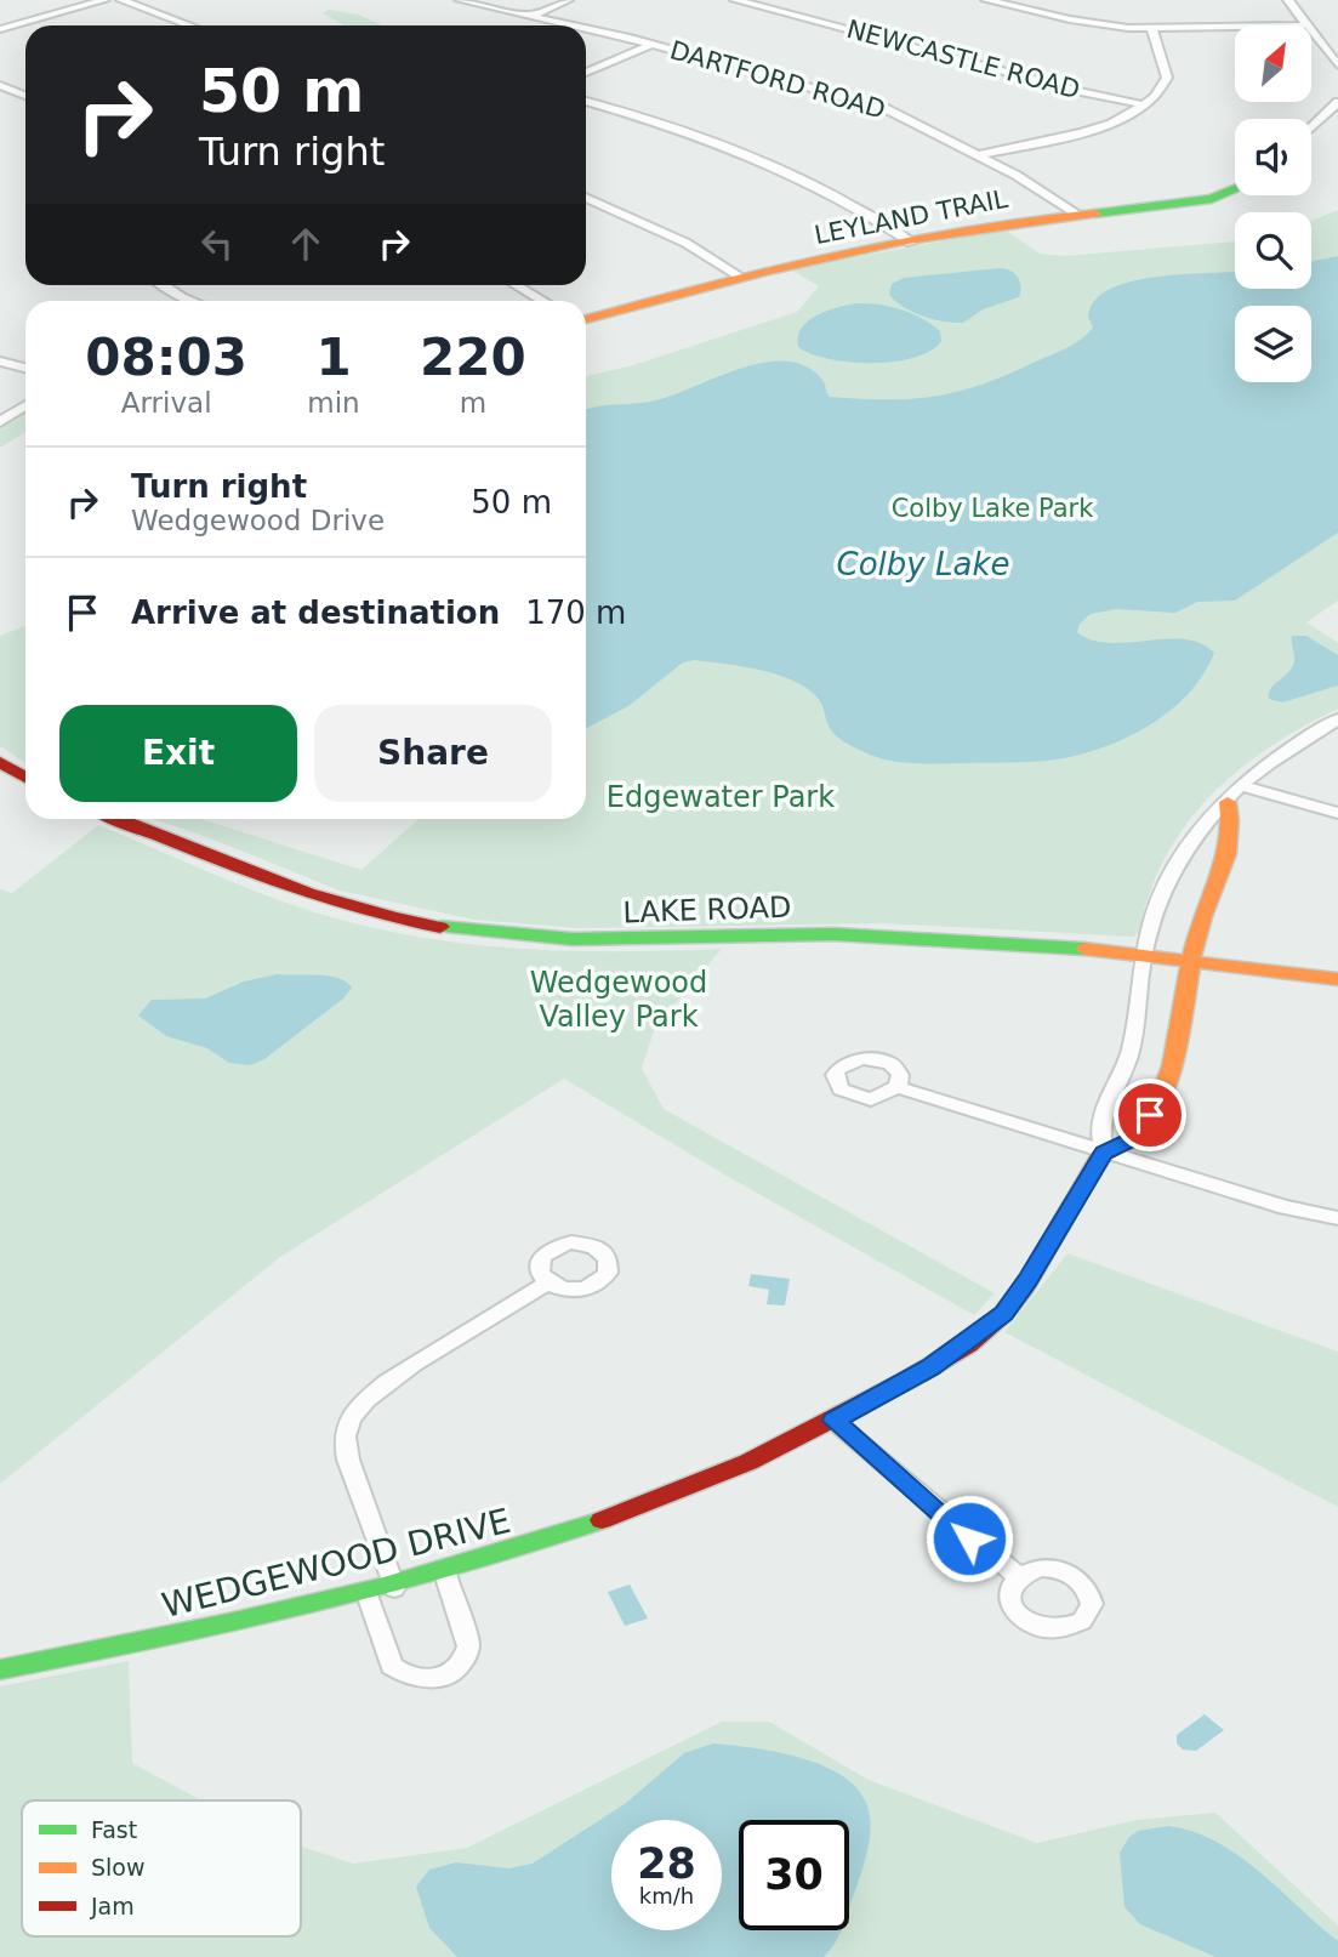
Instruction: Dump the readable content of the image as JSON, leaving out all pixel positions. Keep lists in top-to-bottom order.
{
  "streets": {
    "street": [
      "NEWCASTLE ROAD",
      "DARTFORD ROAD",
      "LEYLAND TRAIL",
      "LAKE ROAD",
      "WEDGEWOOD DRIVE"
    ]
  },
  "crossings": [
    ["DARTFORD ROAD", "LEYLAND TRAIL"],
    ["LAKE ROAD", "WEDGEWOOD DRIVE"]
  ],
  "water": ["Colby Lake"],
  "parks": ["Colby Lake Park", "Edgewater Park", "Wedgewood Valley Park"],
  "legend": ["Fast", "Slow", "Jam"],
  "north": "top right",
  "page": {
    "turn": ["50 m", "Turn right"],
    "eta": [
      "08:03",
      "Arrival",
      "1",
      "min",
      "220",
      "m"
    ],
    "list": [
      {
        "name": "Turn right",
        "note": "Wedgewood Drive",
        "value": "50 m"
      },
      {
        "name": "Arrive at destination",
        "value": "170 m"
      }
    ],
    "buttons": ["Exit", "Share"],
    "speed": "28 km/h",
    "limit": "30"
  }
}
